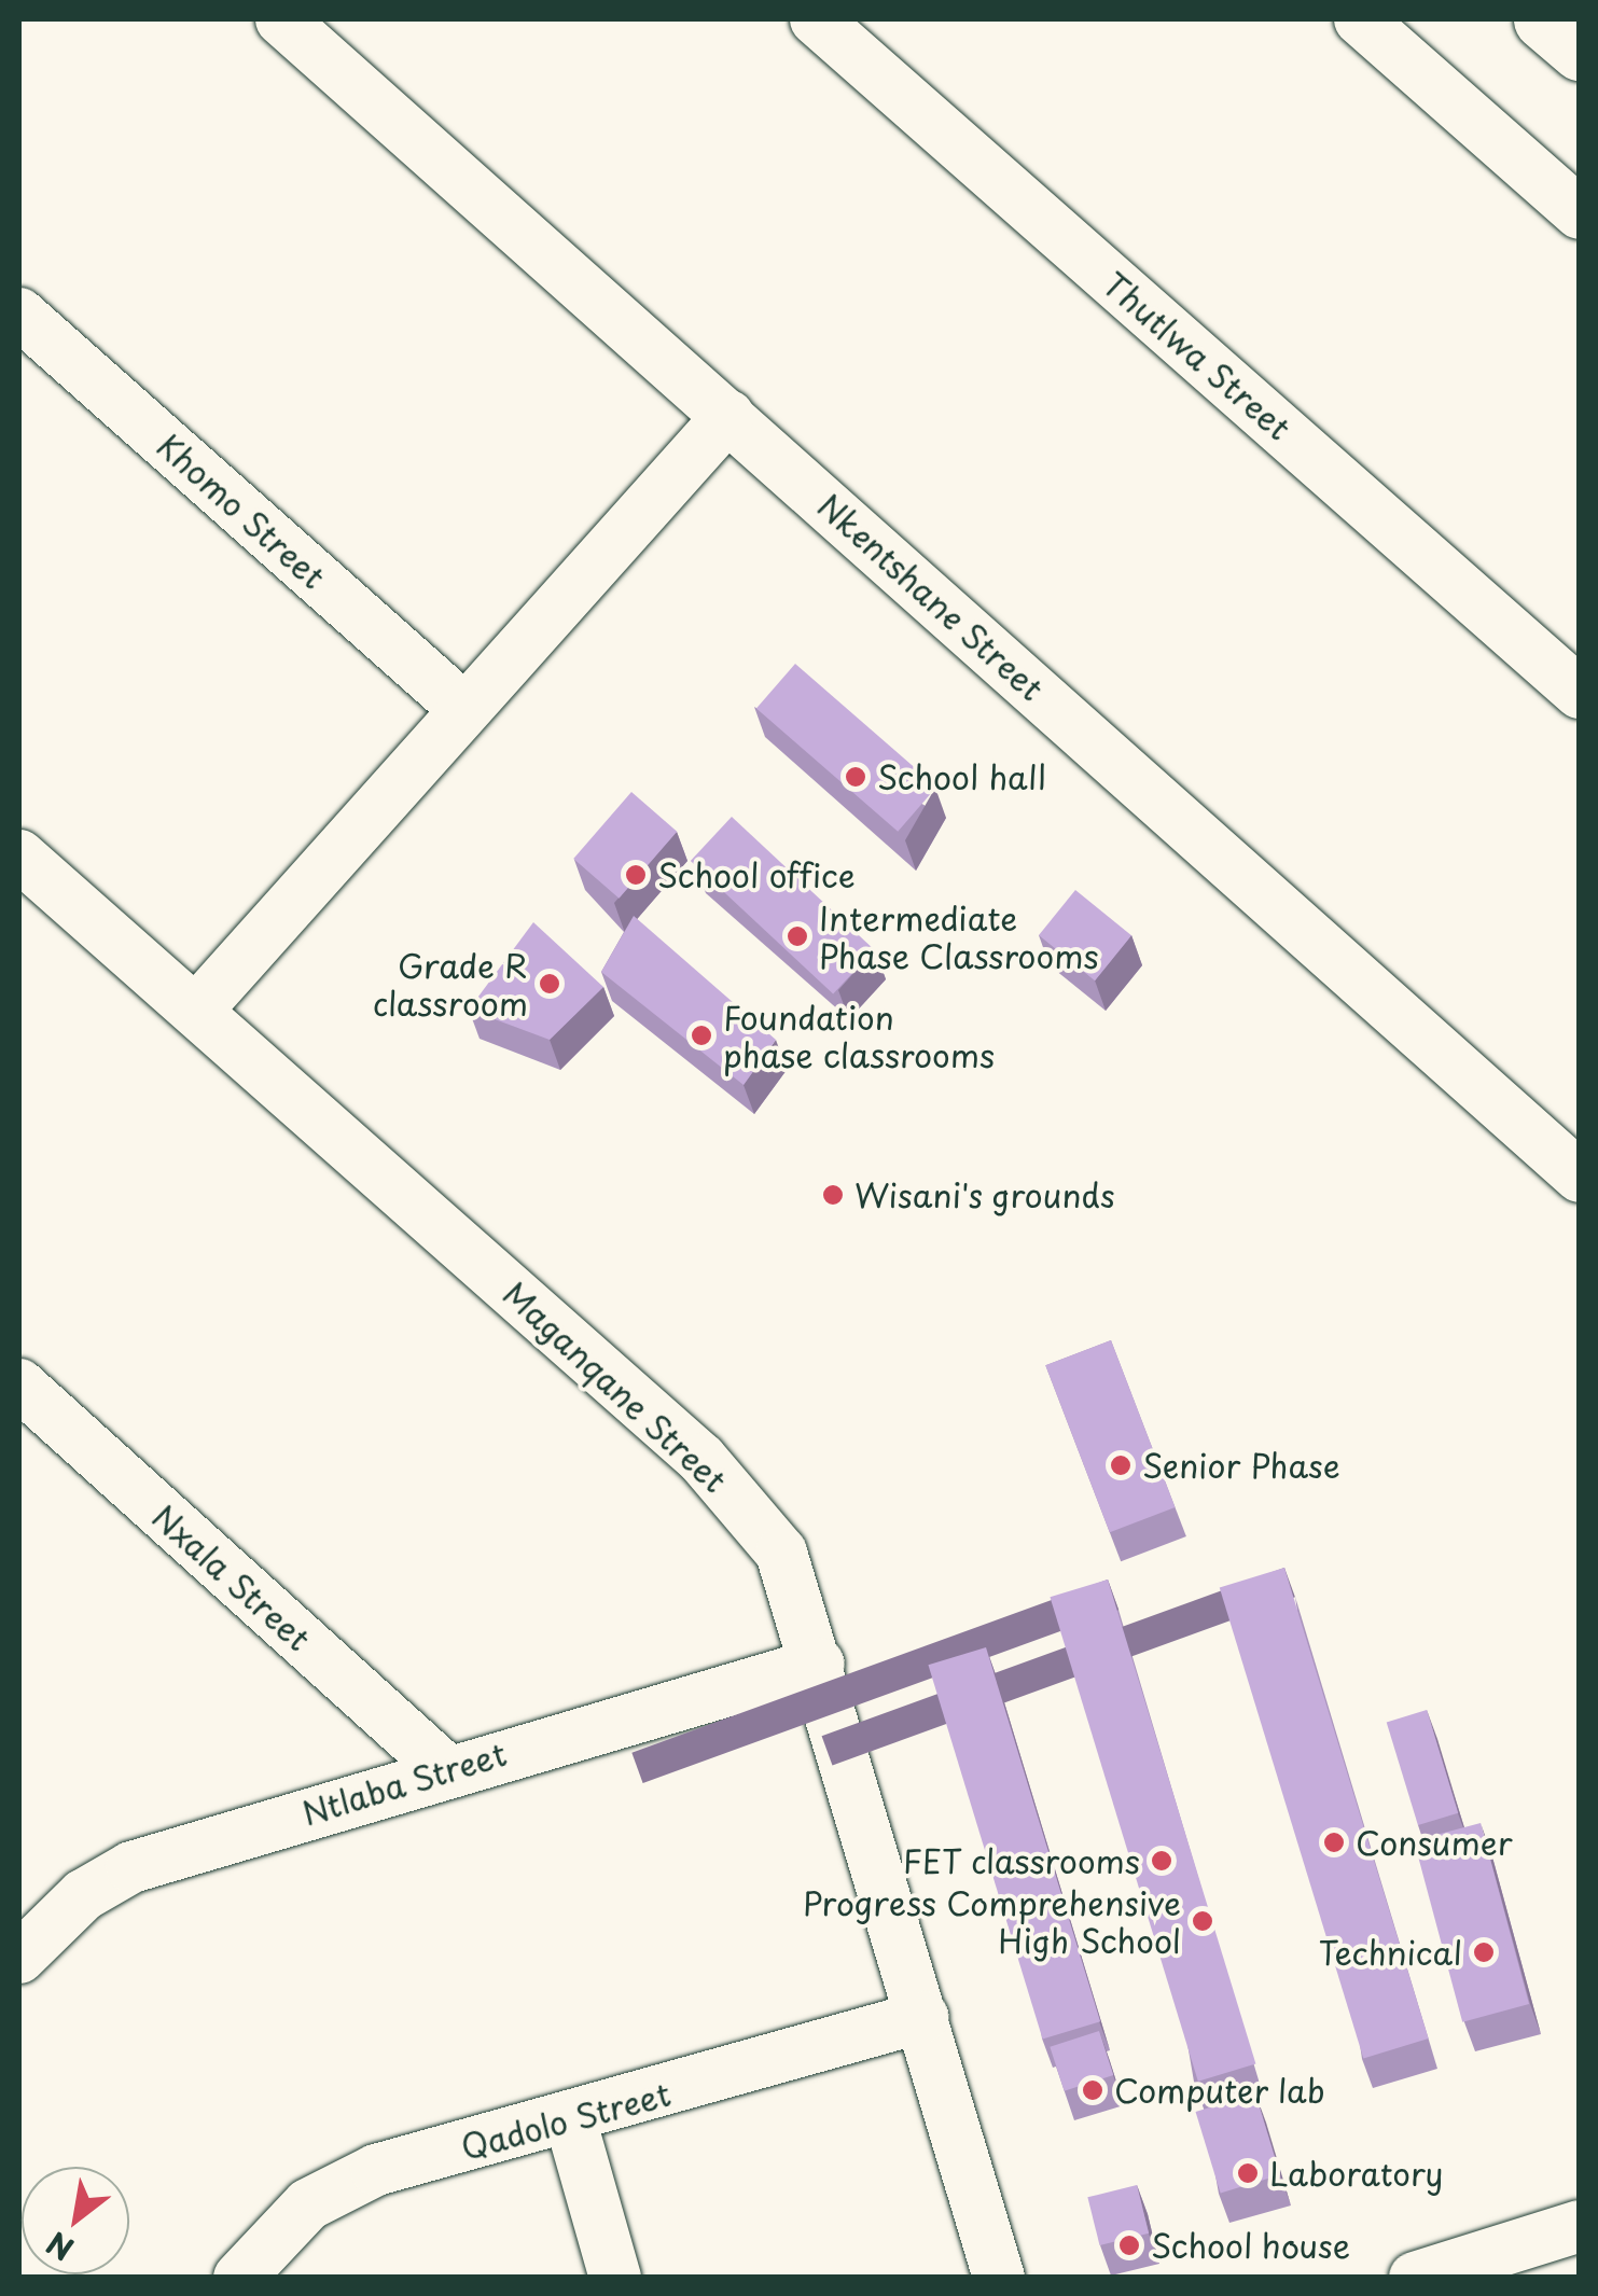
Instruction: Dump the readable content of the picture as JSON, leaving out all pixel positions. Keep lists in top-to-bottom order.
{
  "streets": {
    "street": [
      "Thutlwa Street",
      "Khomo Street",
      "Nkentshane Street",
      "Maganqane Street",
      "Nxala Street",
      "Ntlaba Street",
      "Qadolo Street"
    ]
  },
  "crossings": [
    ["Maganqane Street", "Ntlaba Street"],
    ["Maganqane Street", "Qadolo Street"],
    ["Nxala Street", "Ntlaba Street"]
  ],
  "places": [
    "School hall",
    "School office",
    "Intermediate Phase Classrooms",
    "Grade R classroom",
    "Foundation phase classrooms",
    "Wisani's grounds",
    "Senior Phase",
    "Consumer",
    "FET classrooms",
    "Progress Comprehensive High School",
    "Technical",
    "Computer lab",
    "Laboratory",
    "School house"
  ],
  "north": "bottom left"
}
